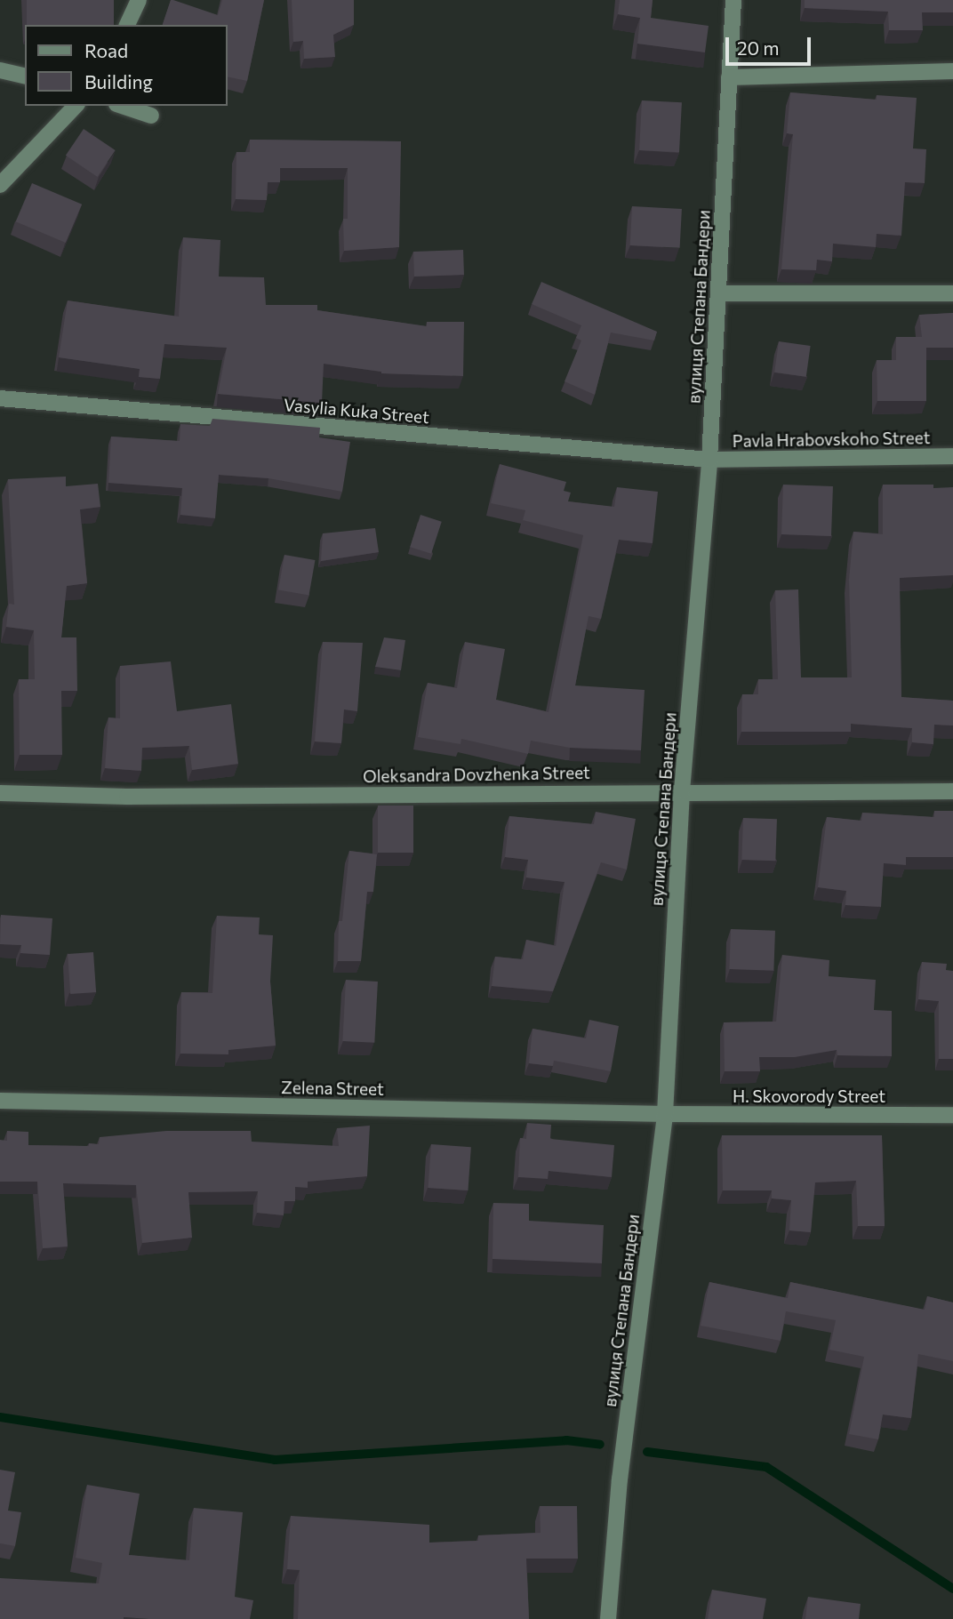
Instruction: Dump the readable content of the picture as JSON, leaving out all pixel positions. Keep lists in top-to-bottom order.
{
  "streets": {
    "street": [
      "вулиця Степана Бандери",
      "Vasylia Kuka Street",
      "Pavla Hrabovskoho Street",
      "Oleksandra Dovzhenka Street",
      "Zelena Street",
      "H. Skovorody Street"
    ]
  },
  "crossings": [
    ["вулиця Степана Бандери", "Vasylia Kuka Street"],
    ["вулиця Степана Бандери", "Pavla Hrabovskoho Street"],
    ["вулиця Степана Бандери", "Oleksandra Dovzhenka Street"],
    ["вулиця Степана Бандери", "Zelena Street"],
    ["вулиця Степана Бандери", "H. Skovorody Street"],
    ["Vasylia Kuka Street", "Pavla Hrabovskoho Street"],
    ["Zelena Street", "H. Skovorody Street"]
  ],
  "legend": ["Road", "Building"],
  "scale_bar": "20 m"
}
